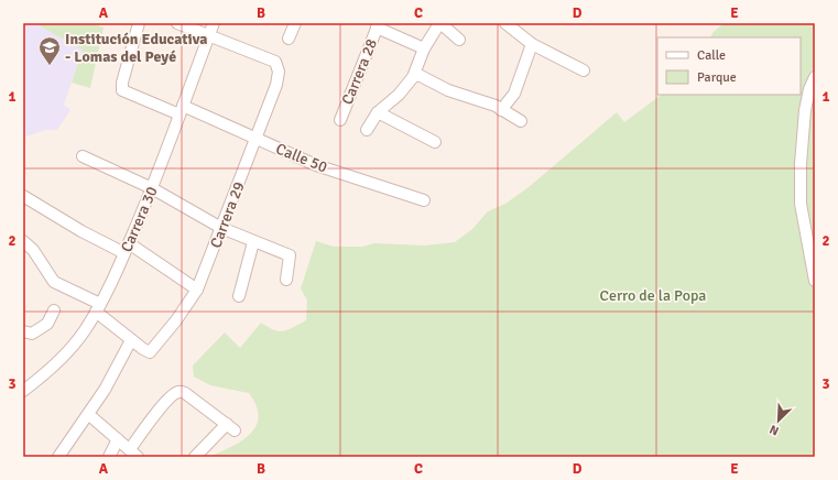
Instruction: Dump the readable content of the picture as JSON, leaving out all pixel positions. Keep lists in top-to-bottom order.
{
  "streets": {
    "street": [
      "Carrera 28",
      "Calle 50",
      "Carrera 29",
      "Carrera 30"
    ]
  },
  "crossings": [
    ["Calle 50", "Carrera 29"],
    ["Calle 50", "Carrera 30"],
    ["Carrera 29", "Carrera 30"]
  ],
  "parks": ["Cerro de la Popa"],
  "places": {
    "school or university": ["Institución Educativa - Lomas del Peyé"]
  },
  "legend": ["Calle", "Parque"],
  "north": "bottom left",
  "grid": {
    "columns": [
      "A",
      "B",
      "C",
      "D",
      "E"
    ],
    "rows": ["1", "2", "3"]
  }
}
